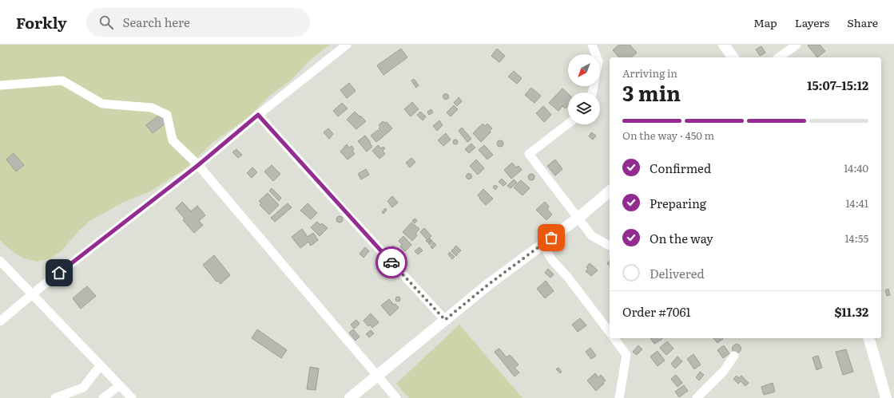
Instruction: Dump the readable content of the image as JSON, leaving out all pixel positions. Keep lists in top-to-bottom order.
{
  "north": "bottom left",
  "page": {
    "header": "Forkly",
    "search": "Search here",
    "nav": ["Map", "Layers", "Share"],
    "heading": ["3 min", "Arriving in", "15:07–15:12"],
    "panel": ["Order #7061", "$11.32"],
    "bar": "On the way · 450 m",
    "list": [
      ["Confirmed", "14:40"],
      ["Preparing", "14:41"],
      ["On the way", "14:55"],
      "Delivered"
    ]
  }
}
